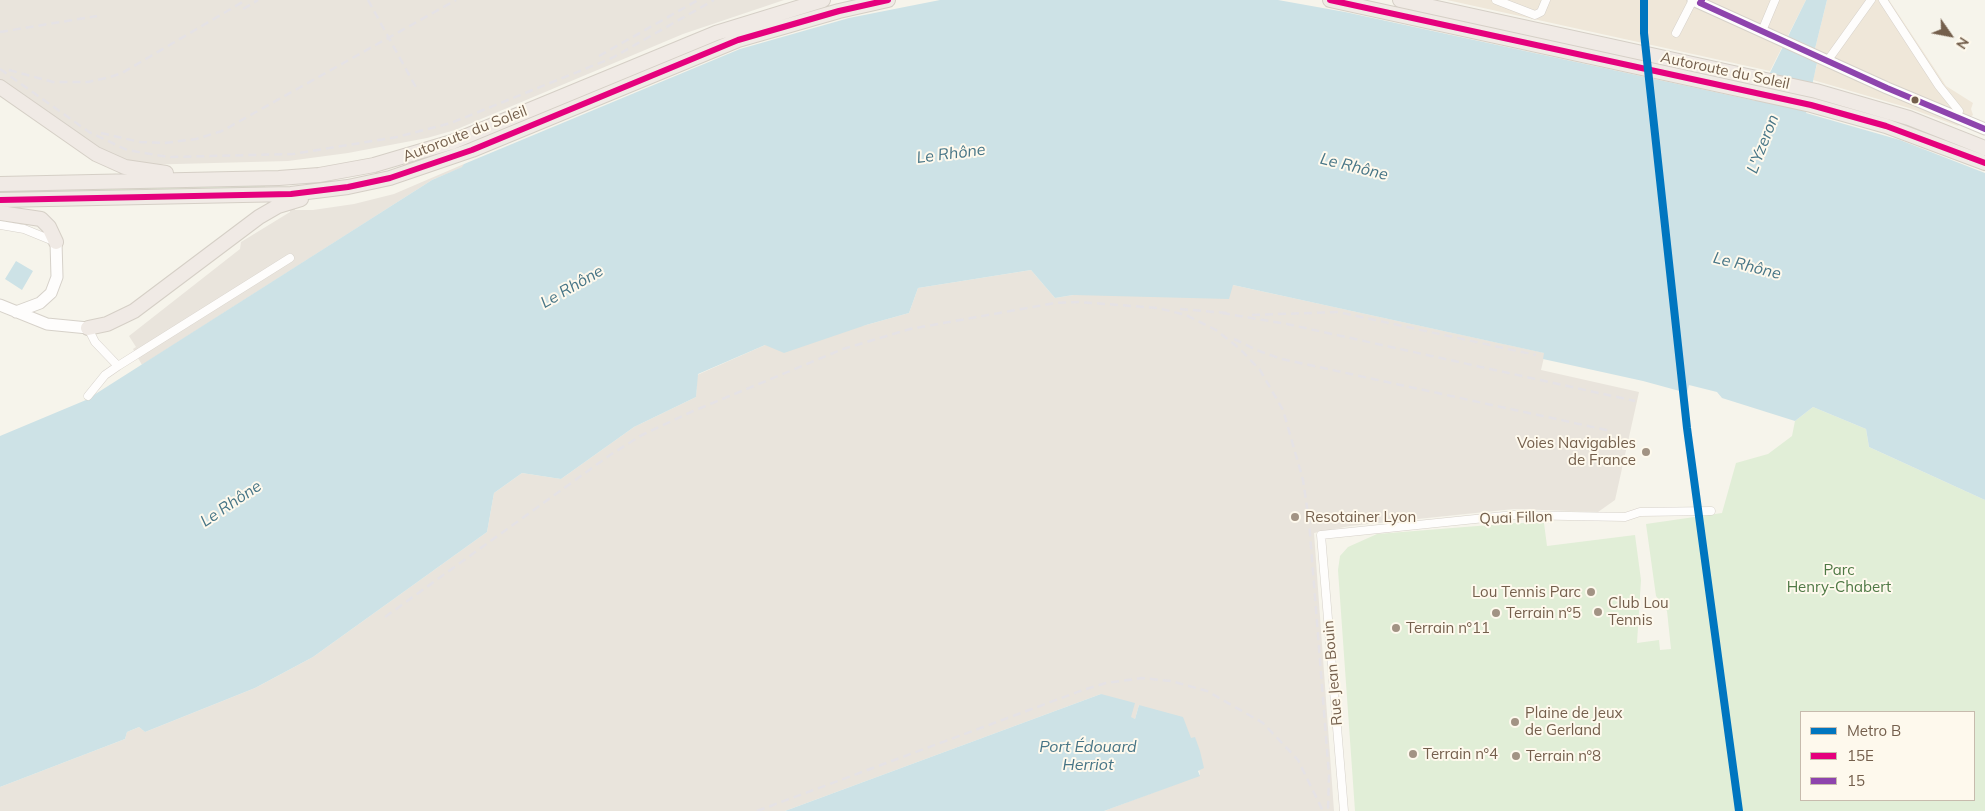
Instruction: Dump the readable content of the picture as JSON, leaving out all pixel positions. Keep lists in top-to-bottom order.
{
  "streets": {
    "highway": ["Autoroute du Soleil"],
    "street": ["Quai Fillon", "Rue Jean Bouin"]
  },
  "crossings": [
    ["Quai Fillon", "Rue Jean Bouin"]
  ],
  "water": ["L'Yzeron", "Le Rhône", "Port Édouard Herriot"],
  "parks": ["Parc Henry-Chabert"],
  "places": [
    "Voies Navigables de France",
    "Resotainer Lyon",
    "Lou Tennis Parc",
    "Club Lou Tennis",
    "Terrain n°5",
    "Terrain n°11",
    "Plaine de Jeux de Gerland",
    "Terrain n°4",
    "Terrain n°8"
  ],
  "lines": ["metro line B", "transit line 15E", "transit line 15"],
  "legend": ["Metro B", "15E", "15"],
  "north": "bottom right"
}
